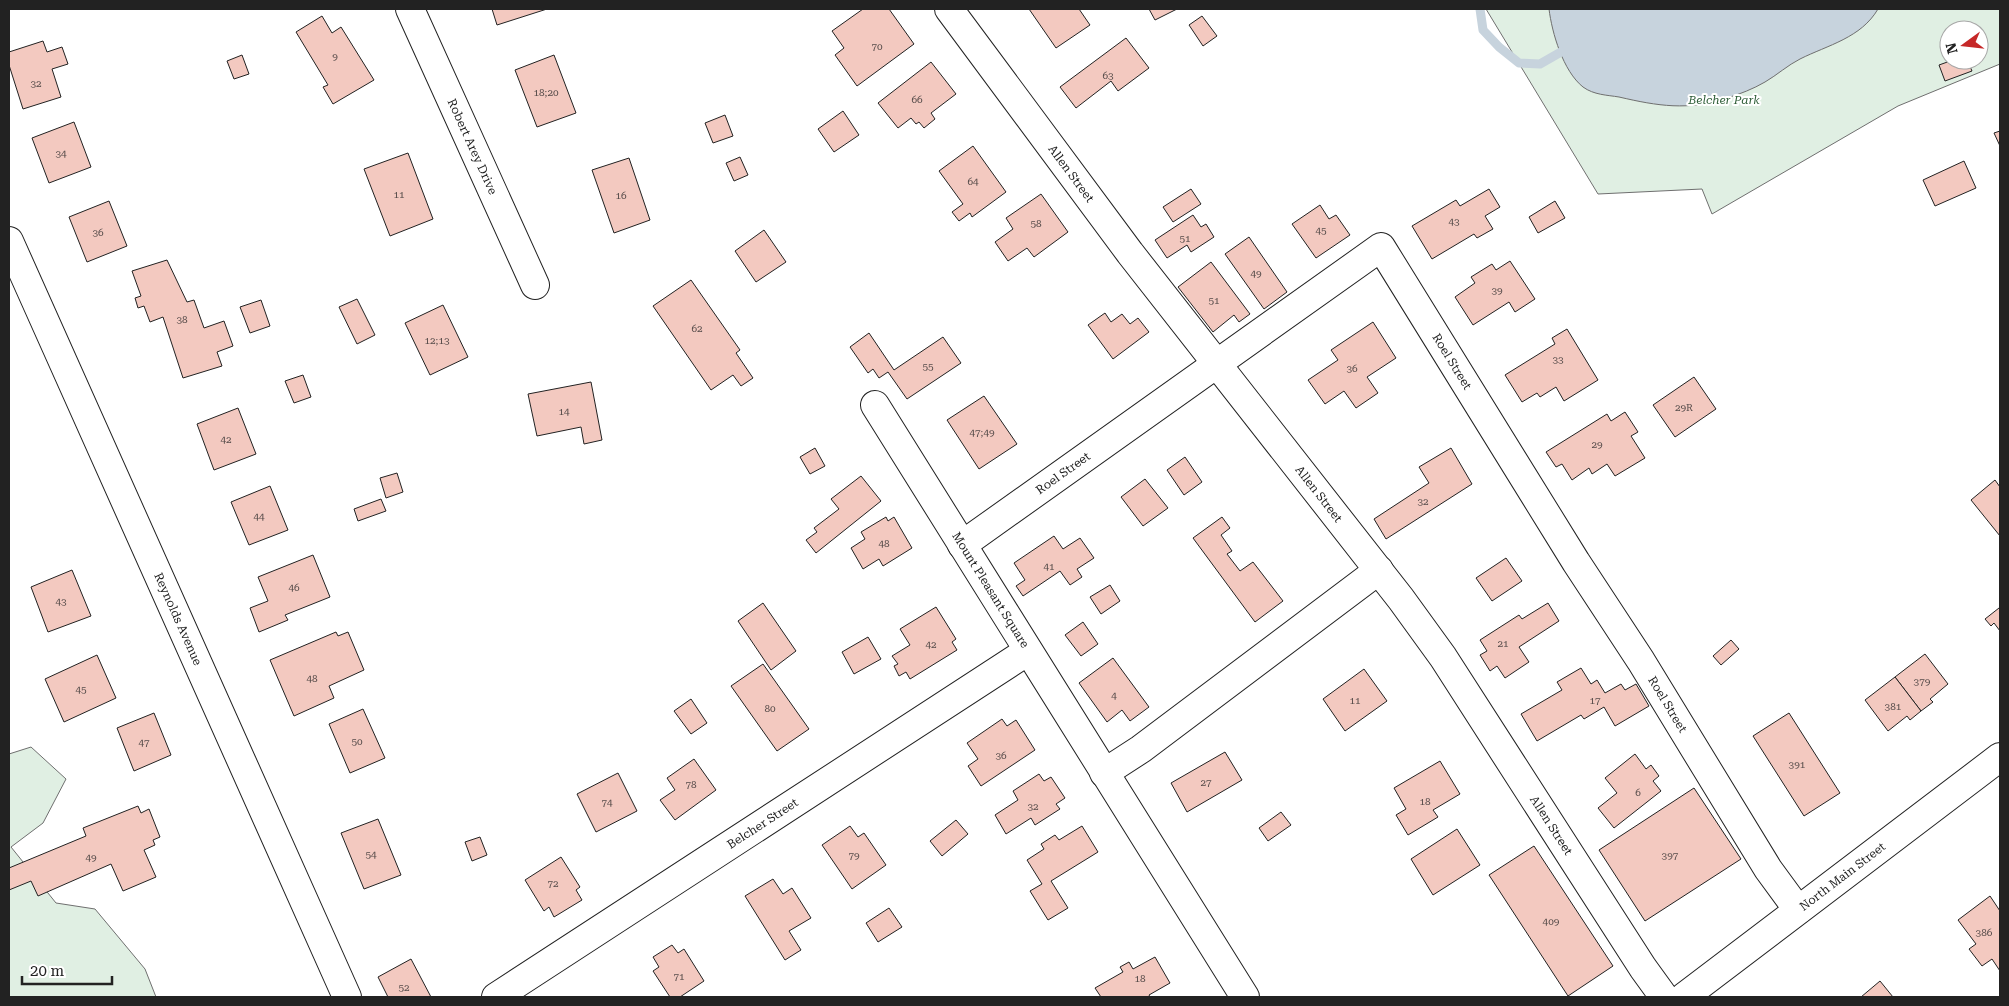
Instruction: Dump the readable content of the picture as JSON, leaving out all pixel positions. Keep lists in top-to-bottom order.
{
  "streets": {
    "street": [
      "Robert Arey Drive",
      "Allen Street",
      "Roel Street",
      "Mount Pleasant Square",
      "Reynolds Avenue",
      "Belcher Street",
      "North Main Street"
    ]
  },
  "crossings": [
    ["Allen Street", "Roel Street"],
    ["Roel Street", "Mount Pleasant Square"],
    ["Roel Street", "North Main Street"],
    ["Mount Pleasant Square", "Belcher Street"]
  ],
  "parks": ["Belcher Park"],
  "house_numbers": [
    "70",
    "9",
    "63",
    "32",
    "18;20",
    "66",
    "34",
    "64",
    "11",
    "16",
    "43",
    "58",
    "45",
    "36",
    "51",
    "49",
    "39",
    "51",
    "38",
    "62",
    "12;13",
    "33",
    "55",
    "36",
    "29R",
    "14",
    "47;49",
    "42",
    "29",
    "32",
    "44",
    "48",
    "41",
    "46",
    "43",
    "21",
    "42",
    "48",
    "379",
    "45",
    "4",
    "11",
    "17",
    "381",
    "80",
    "50",
    "47",
    "36",
    "391",
    "27",
    "78",
    "6",
    "18",
    "74",
    "32",
    "54",
    "79",
    "397",
    "49",
    "72",
    "409",
    "386",
    "71",
    "18",
    "52"
  ],
  "scale_bar": "20 m",
  "north": "left"
}
